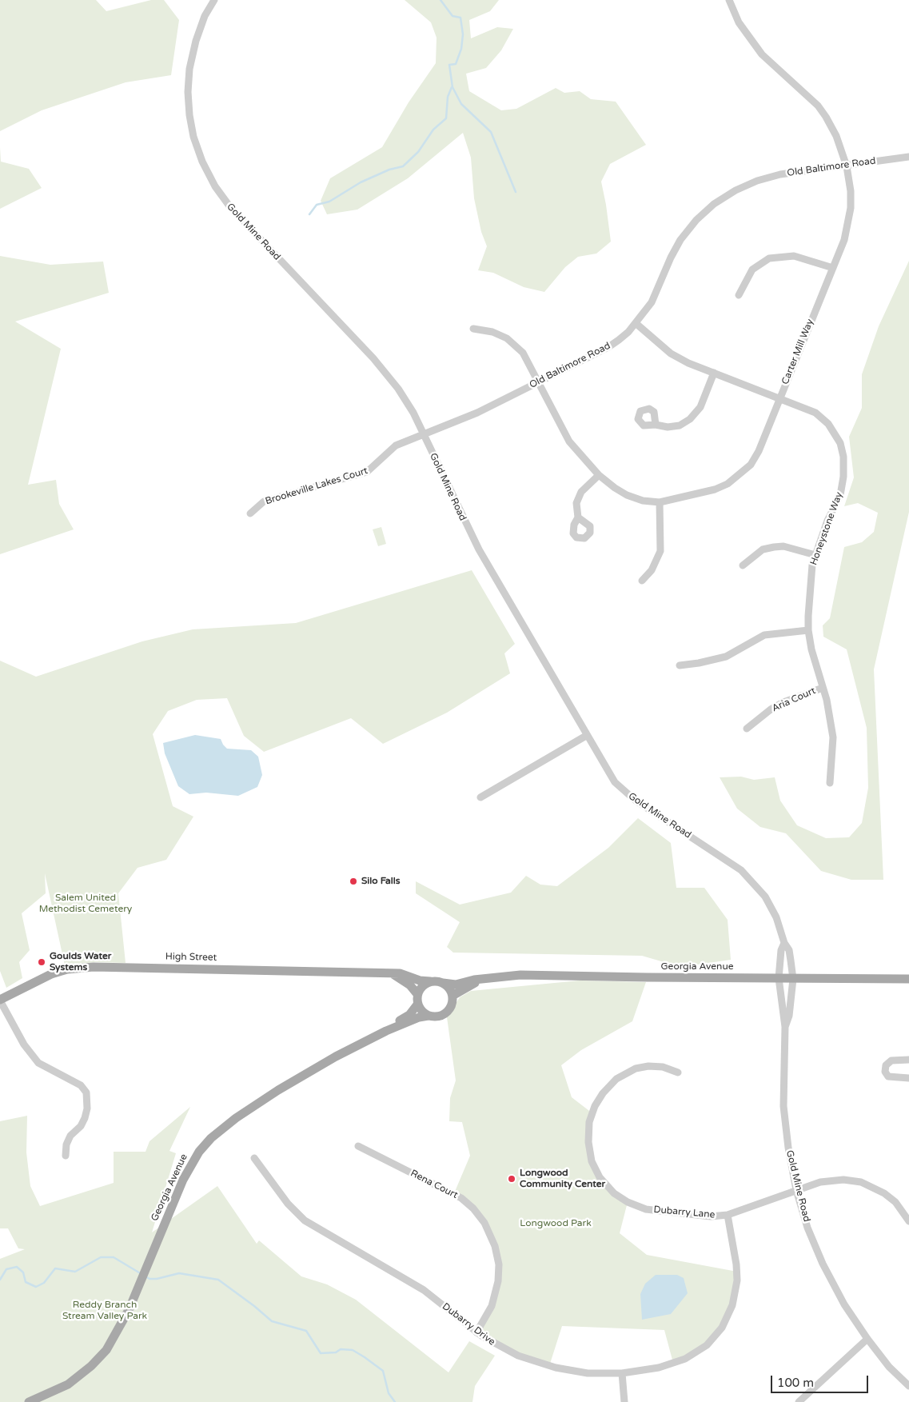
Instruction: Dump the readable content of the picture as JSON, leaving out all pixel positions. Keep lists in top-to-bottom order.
{
  "streets": {
    "main road": ["High Street", "Georgia Avenue"],
    "street": [
      "Old Baltimore Road",
      "Gold Mine Road",
      "Carter Mill Way",
      "Brookeville Lakes Court",
      "Honeystone Way",
      "Aria Court",
      "Rena Court",
      "Dubarry Lane",
      "Dubarry Drive"
    ]
  },
  "crossings": [
    ["Old Baltimore Road", "Gold Mine Road"],
    ["Old Baltimore Road", "Carter Mill Way"],
    ["Old Baltimore Road", "Brookeville Lakes Court"],
    ["Old Baltimore Road", "Honeystone Way"],
    ["Gold Mine Road", "Brookeville Lakes Court"],
    ["Gold Mine Road", "Georgia Avenue"],
    ["Gold Mine Road", "Dubarry Lane"],
    ["Carter Mill Way", "Honeystone Way"],
    ["Honeystone Way", "Aria Court"],
    ["High Street", "Georgia Avenue"],
    ["Rena Court", "Dubarry Drive"],
    ["Dubarry Lane", "Dubarry Drive"]
  ],
  "parks": ["Salem United Methodist Cemetery", "Longwood Park", "Reddy Branch Stream Valley Park"],
  "places": ["Silo Falls", "Goulds Water Systems", "Longwood Community Center"],
  "scale_bar": "100 m"
}
